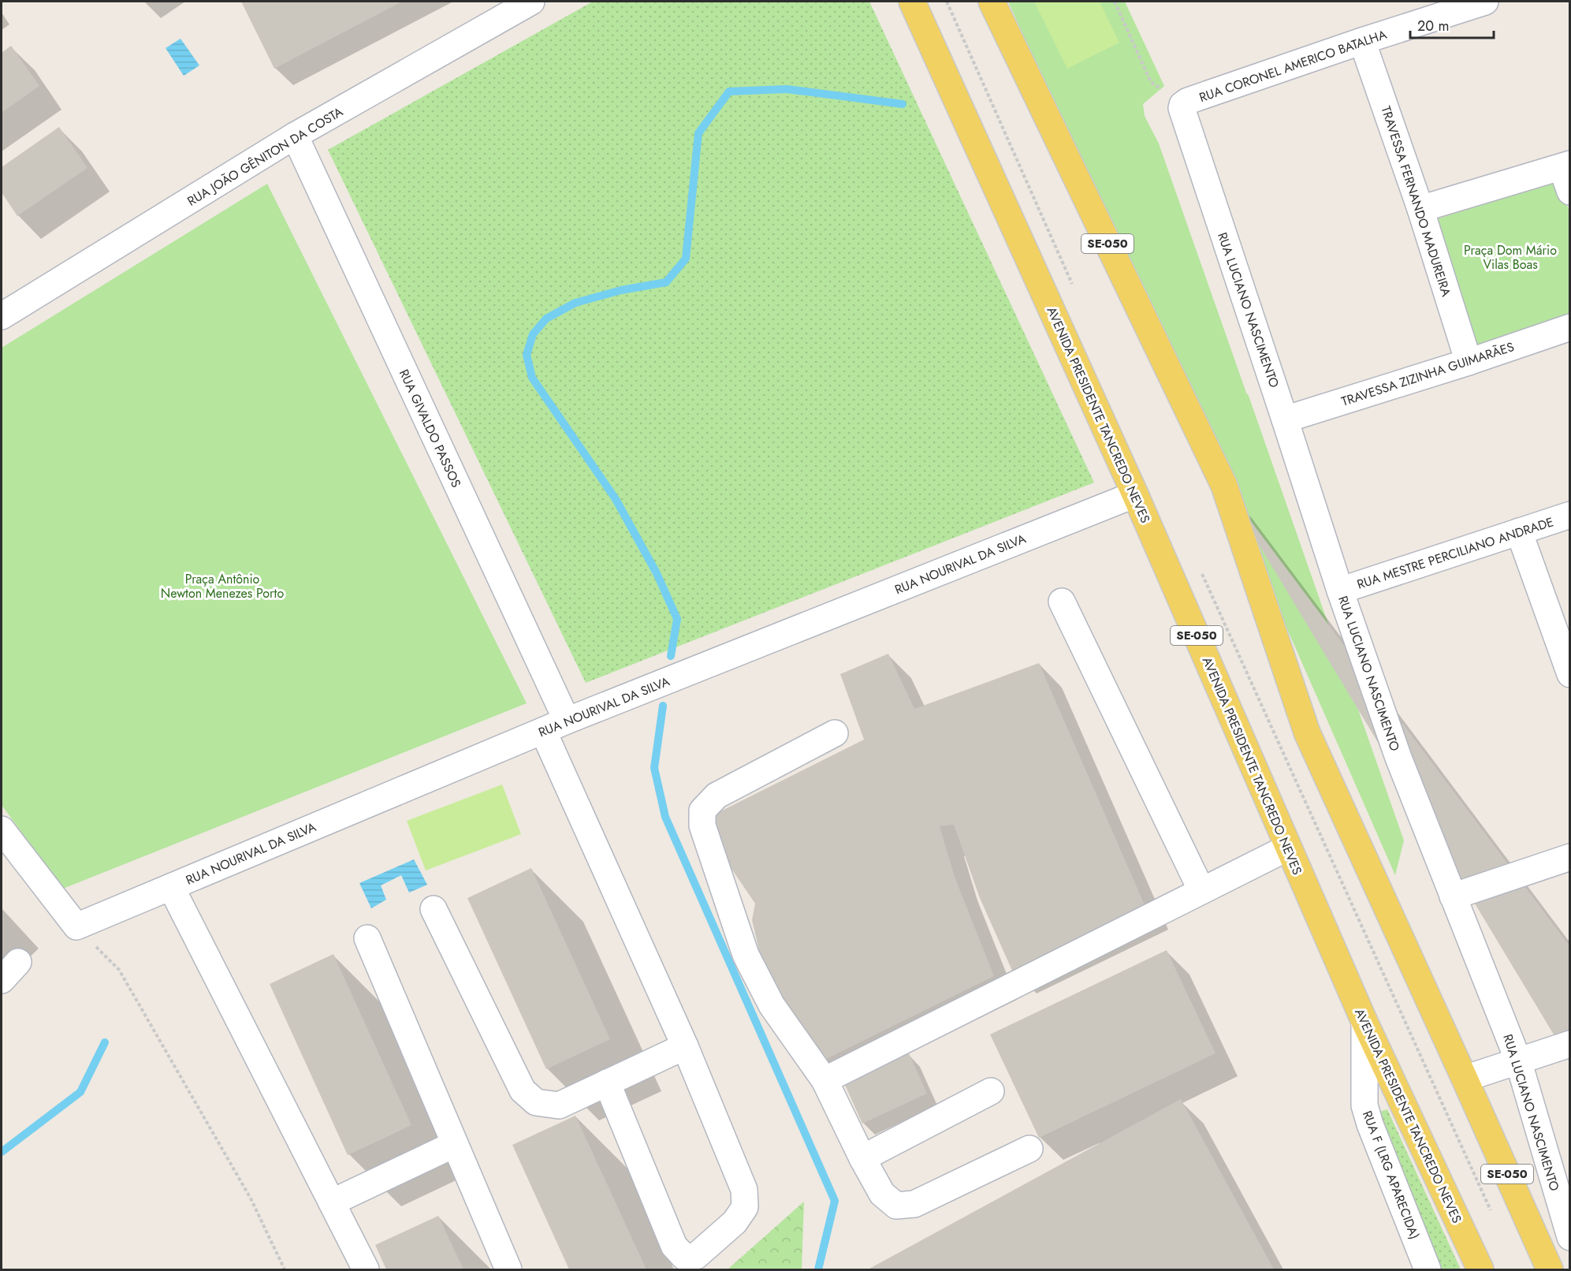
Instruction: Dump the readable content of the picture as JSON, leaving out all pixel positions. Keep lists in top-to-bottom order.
{
  "streets": {
    "main road": ["SE-050", "AVENIDA PRESIDENTE TANCREDO NEVES"],
    "street": [
      "RUA CORONEL AMERICO BATALHA",
      "RUA JOÃO GÊNITON DA COSTA",
      "TRAVESSA FERNANDO MADUREIRA",
      "RUA LUCIANO NASCIMENTO",
      "TRAVESSA ZIZINHA GUIMARÃES",
      "RUA GIVALDO PASSOS",
      "RUA MESTRE PERCILIANO ANDRADE",
      "RUA NOURIVAL DA SILVA",
      "RUA F (LRG APARECIDA)"
    ]
  },
  "crossings": [
    ["RUA CORONEL AMERICO BATALHA", "TRAVESSA FERNANDO MADUREIRA"],
    ["RUA CORONEL AMERICO BATALHA", "RUA LUCIANO NASCIMENTO"],
    ["RUA JOÃO GÊNITON DA COSTA", "RUA GIVALDO PASSOS"],
    ["TRAVESSA FERNANDO MADUREIRA", "TRAVESSA ZIZINHA GUIMARÃES"],
    ["RUA LUCIANO NASCIMENTO", "TRAVESSA ZIZINHA GUIMARÃES"],
    ["RUA LUCIANO NASCIMENTO", "RUA MESTRE PERCILIANO ANDRADE"],
    ["AVENIDA PRESIDENTE TANCREDO NEVES", "RUA NOURIVAL DA SILVA"],
    ["AVENIDA PRESIDENTE TANCREDO NEVES", "RUA F (LRG APARECIDA)"],
    ["RUA GIVALDO PASSOS", "RUA NOURIVAL DA SILVA"]
  ],
  "parks": ["Praça Dom Mário Vilas Boas", "Praça Antônio Newton Menezes Porto"],
  "scale_bar": "20 m"
}
